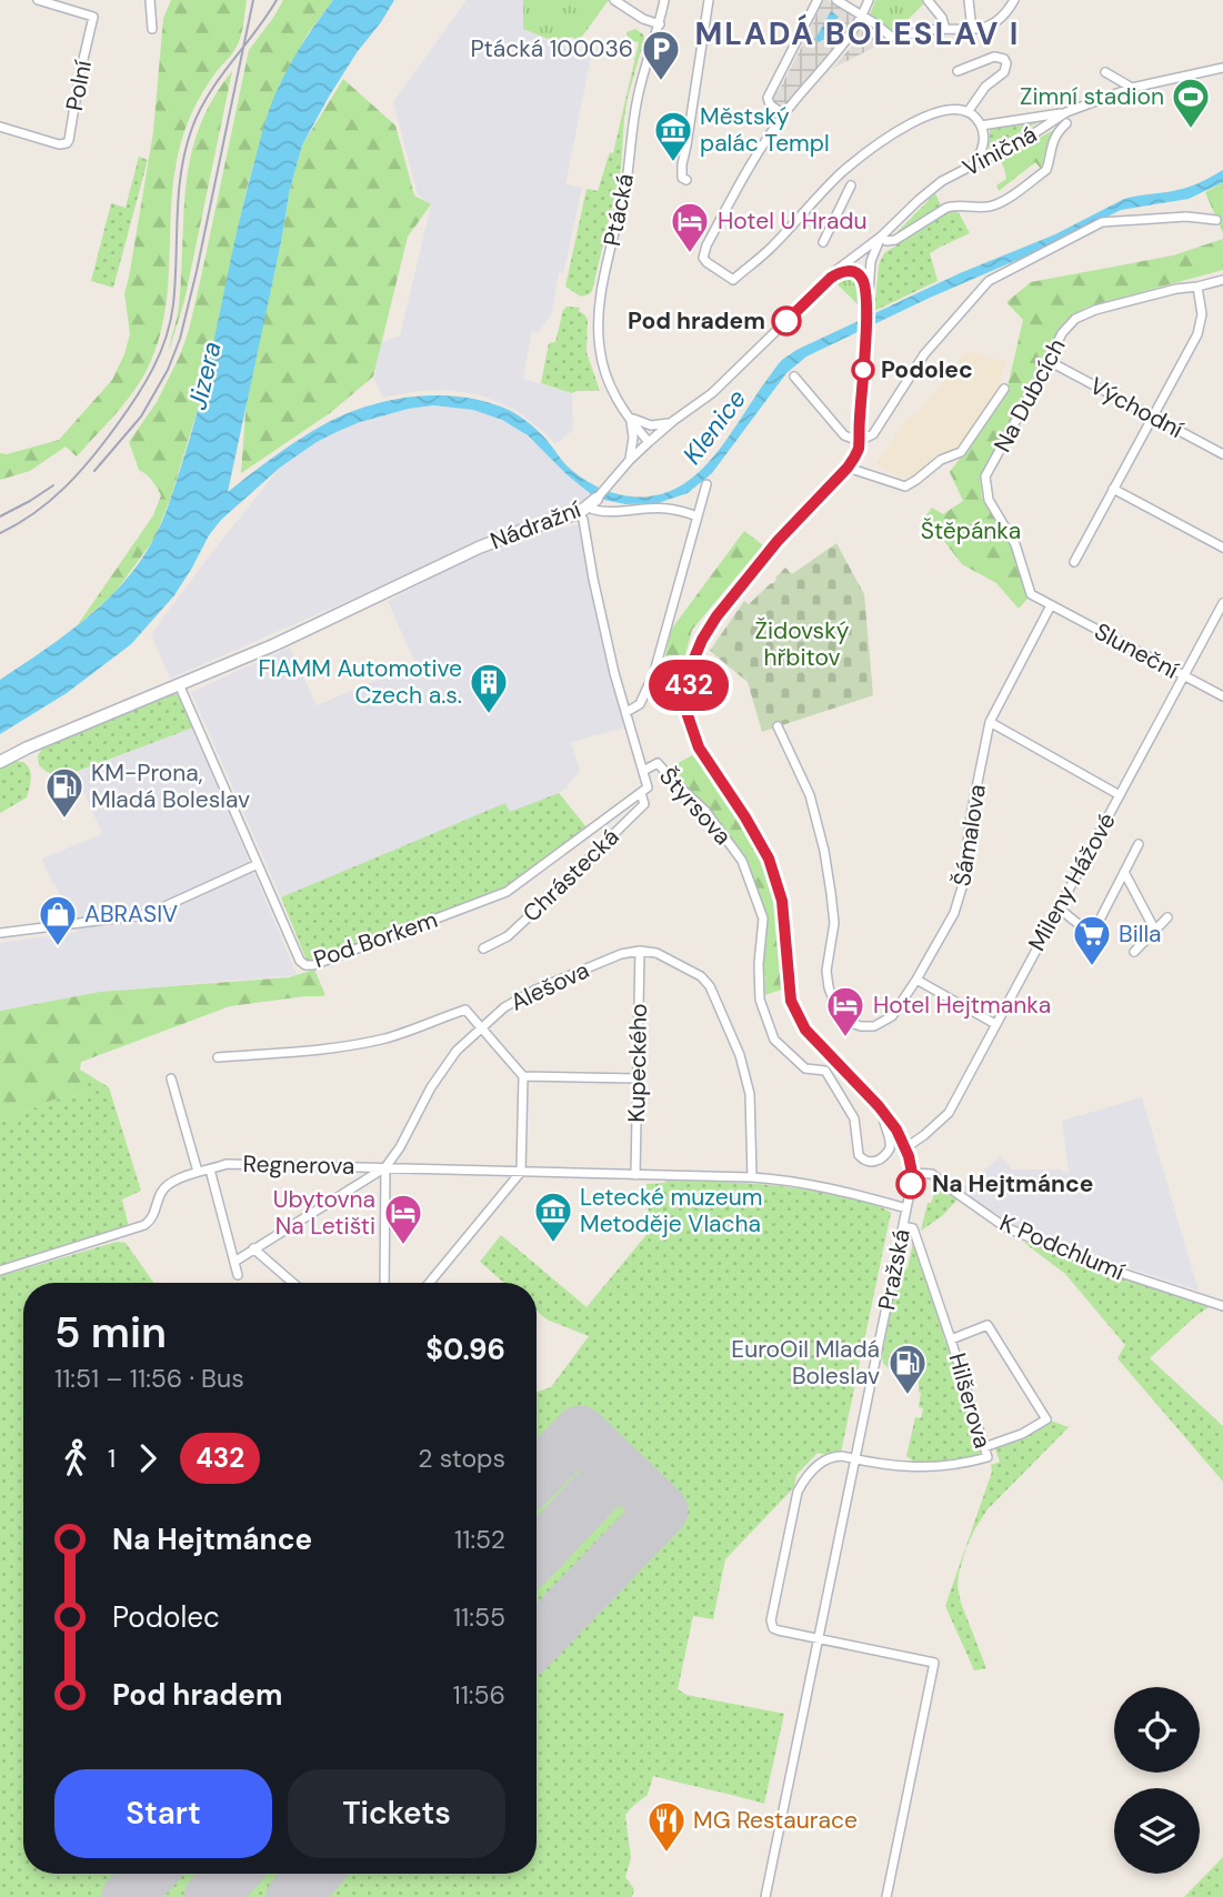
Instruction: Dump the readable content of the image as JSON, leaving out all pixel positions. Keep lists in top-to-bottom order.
{
  "streets": {
    "street": [
      "Polní",
      "Viničná",
      "Ptácká",
      "Na Dubcích",
      "Východní",
      "Nádražní",
      "Sluneční",
      "Štyrsova",
      "Šámalova",
      "Chrástecká",
      "Mileny Hážové",
      "Pod Borkem",
      "Alešova",
      "Kupeckého",
      "Regnerova",
      "K Podchlumí",
      "Pražská",
      "Hilšerova"
    ]
  },
  "crossings": [
    ["Viničná", "Nádražní"],
    ["Viničná", "Pražská"],
    ["Ptácká", "Nádražní"],
    ["Na Dubcích", "Východní"],
    ["Na Dubcích", "Sluneční"],
    ["Na Dubcích", "Šámalova"],
    ["Nádražní", "Štyrsova"],
    ["Nádražní", "Pražská"],
    ["Sluneční", "Šámalova"],
    ["Sluneční", "Mileny Hážové"],
    ["Štyrsova", "Chrástecká"],
    ["Štyrsova", "Pod Borkem"],
    ["Štyrsova", "Pražská"],
    ["Chrástecká", "Pod Borkem"],
    ["Mileny Hážové", "Pražská"],
    ["Alešova", "Kupeckého"],
    ["Alešova", "Regnerova"],
    ["Kupeckého", "Regnerova"],
    ["Regnerova", "Pražská"],
    ["K Podchlumí", "Pražská"],
    ["Pražská", "Hilšerova"]
  ],
  "districts": ["MLADÁ BOLESLAV I"],
  "water": ["Jizera", "Klenice"],
  "parks": ["Štěpánka", "Židovský hřbitov"],
  "places": {
    "parking": ["Ptácká 100036"],
    "sports": ["Zimní stadion"],
    "museum": ["Městský palác Templ", "Letecké muzeum Metoděje Vlacha"],
    "hotel": ["Hotel U Hradu", "Hotel Hejtmanka", "Ubytovna Na Letišti"],
    "other": ["Pod hradem", "Podolec", "Na Hejtmánce"],
    "building": ["FIAMM Automotive Czech a.s."],
    "fuel station": ["KM-Prona, Mladá Boleslav", "EuroOil Mladá Boleslav"],
    "shop": ["ABRASIV"],
    "supermarket": ["Billa"],
    "restaurant": ["MG Restaurace"]
  },
  "lines": ["bus line 432"],
  "page": {
    "on_map": "432",
    "heading": ["5 min", "11:51 – 11:56 · Bus", "$0.96"],
    "legs": ["1", "432", "2 stops"],
    "list": [
      {
        "name": "Na Hejtmánce",
        "value": "11:52"
      },
      {
        "name": "Podolec",
        "value": "11:55"
      },
      {
        "name": "Pod hradem",
        "value": "11:56"
      }
    ],
    "buttons": ["Start", "Tickets"]
  }
}
